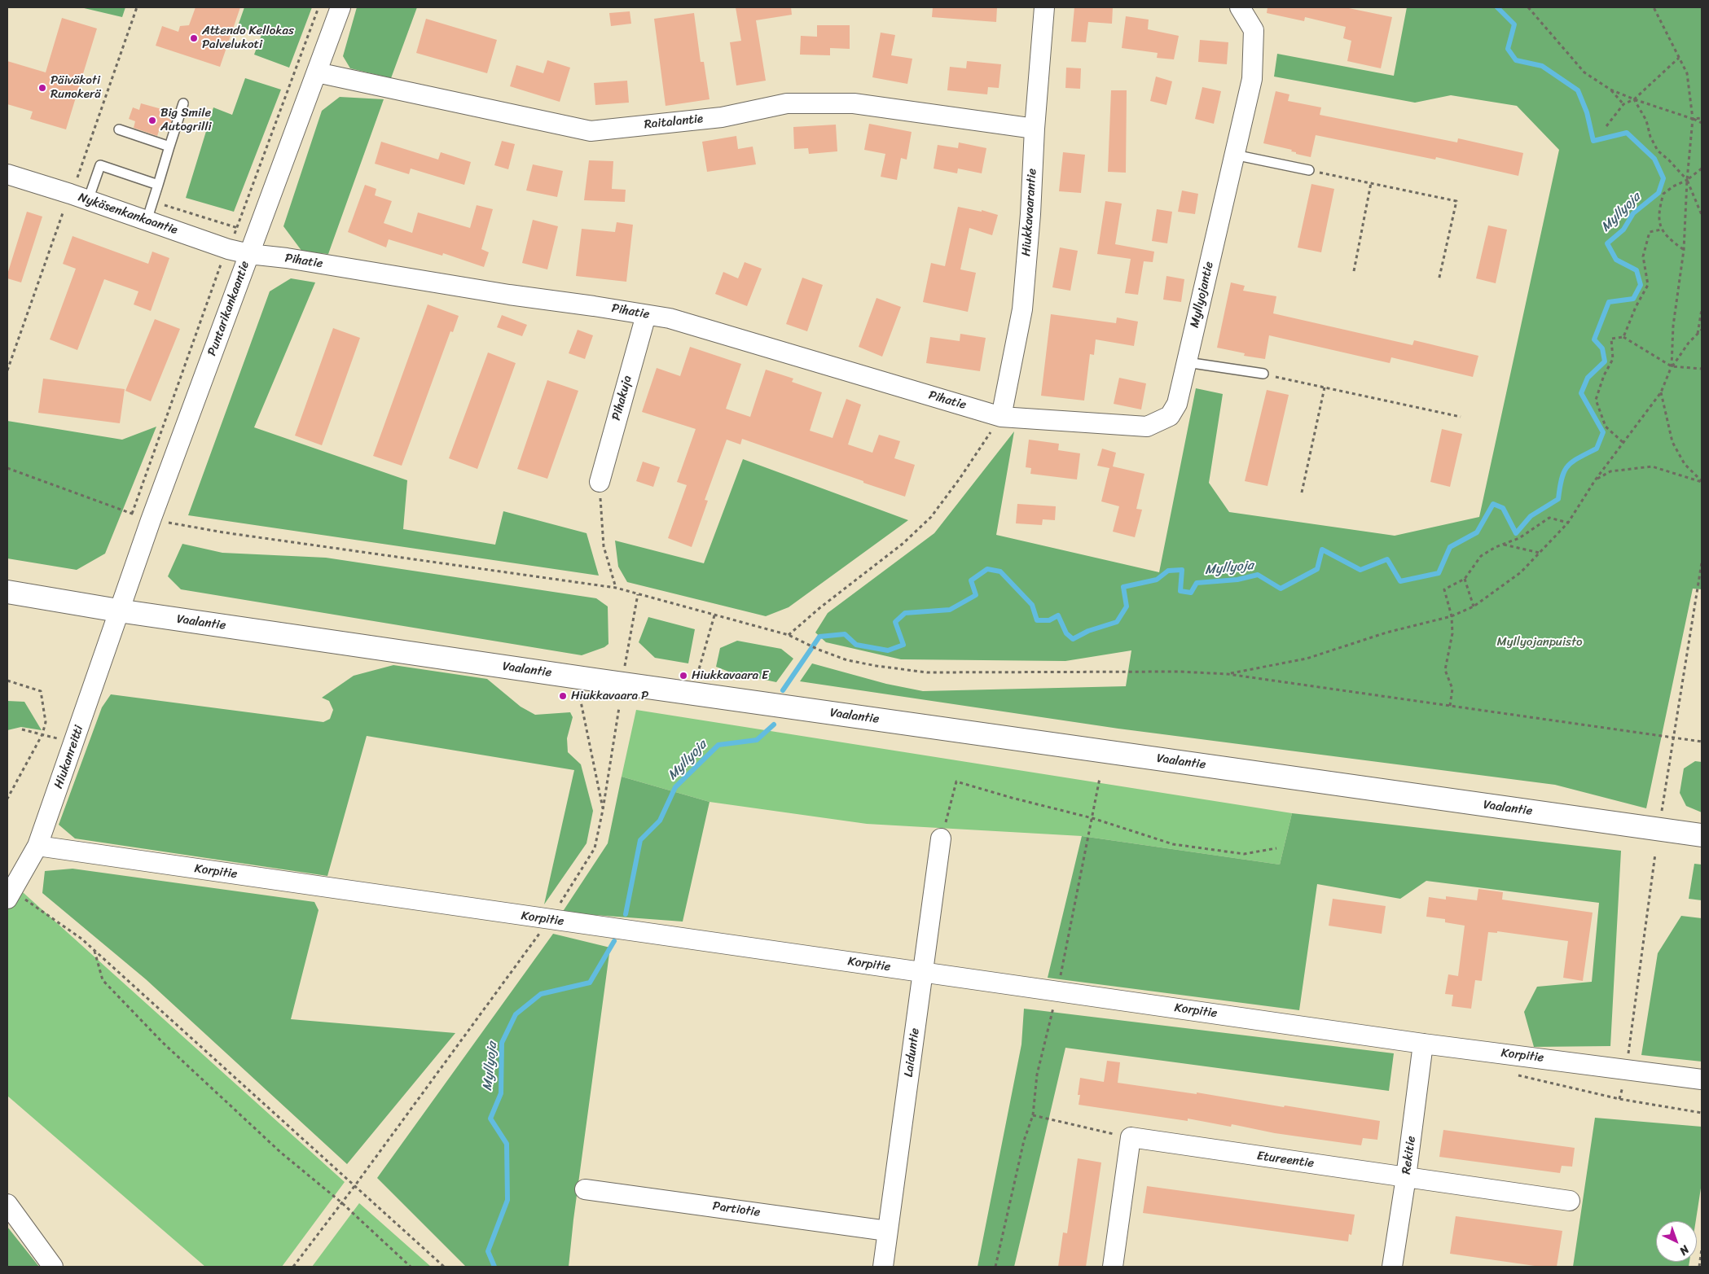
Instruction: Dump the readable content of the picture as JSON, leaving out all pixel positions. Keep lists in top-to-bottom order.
{
  "streets": {
    "street": [
      "Raitalantie",
      "Hiukkavaarantie",
      "Nykäsenkankaantie",
      "Pihatie",
      "Myllyojantie",
      "Puntarikankaantie",
      "Pihakuja",
      "Vaalantie",
      "Hiukanreitti",
      "Korpitie",
      "Laiduntie",
      "Rekitie",
      "Etureentie",
      "Partiotie"
    ]
  },
  "crossings": [
    ["Raitalantie", "Hiukkavaarantie"],
    ["Raitalantie", "Puntarikankaantie"],
    ["Hiukkavaarantie", "Pihatie"],
    ["Hiukkavaarantie", "Myllyojantie"],
    ["Nykäsenkankaantie", "Pihatie"],
    ["Nykäsenkankaantie", "Puntarikankaantie"],
    ["Pihatie", "Myllyojantie"],
    ["Pihatie", "Puntarikankaantie"],
    ["Pihatie", "Pihakuja"],
    ["Puntarikankaantie", "Vaalantie"],
    ["Puntarikankaantie", "Hiukanreitti"],
    ["Vaalantie", "Hiukanreitti"],
    ["Hiukanreitti", "Korpitie"],
    ["Korpitie", "Laiduntie"],
    ["Korpitie", "Rekitie"],
    ["Laiduntie", "Partiotie"],
    ["Rekitie", "Etureentie"]
  ],
  "water": ["Myllyoja"],
  "parks": ["Myllyojanpuisto"],
  "places": [
    "Attendo Kellokas Palvelukoti",
    "Päiväkoti Runokerä",
    "Big Smile Autogrilli",
    "Hiukkavaara E",
    "Hiukkavaara P"
  ],
  "north": "bottom right"
}
